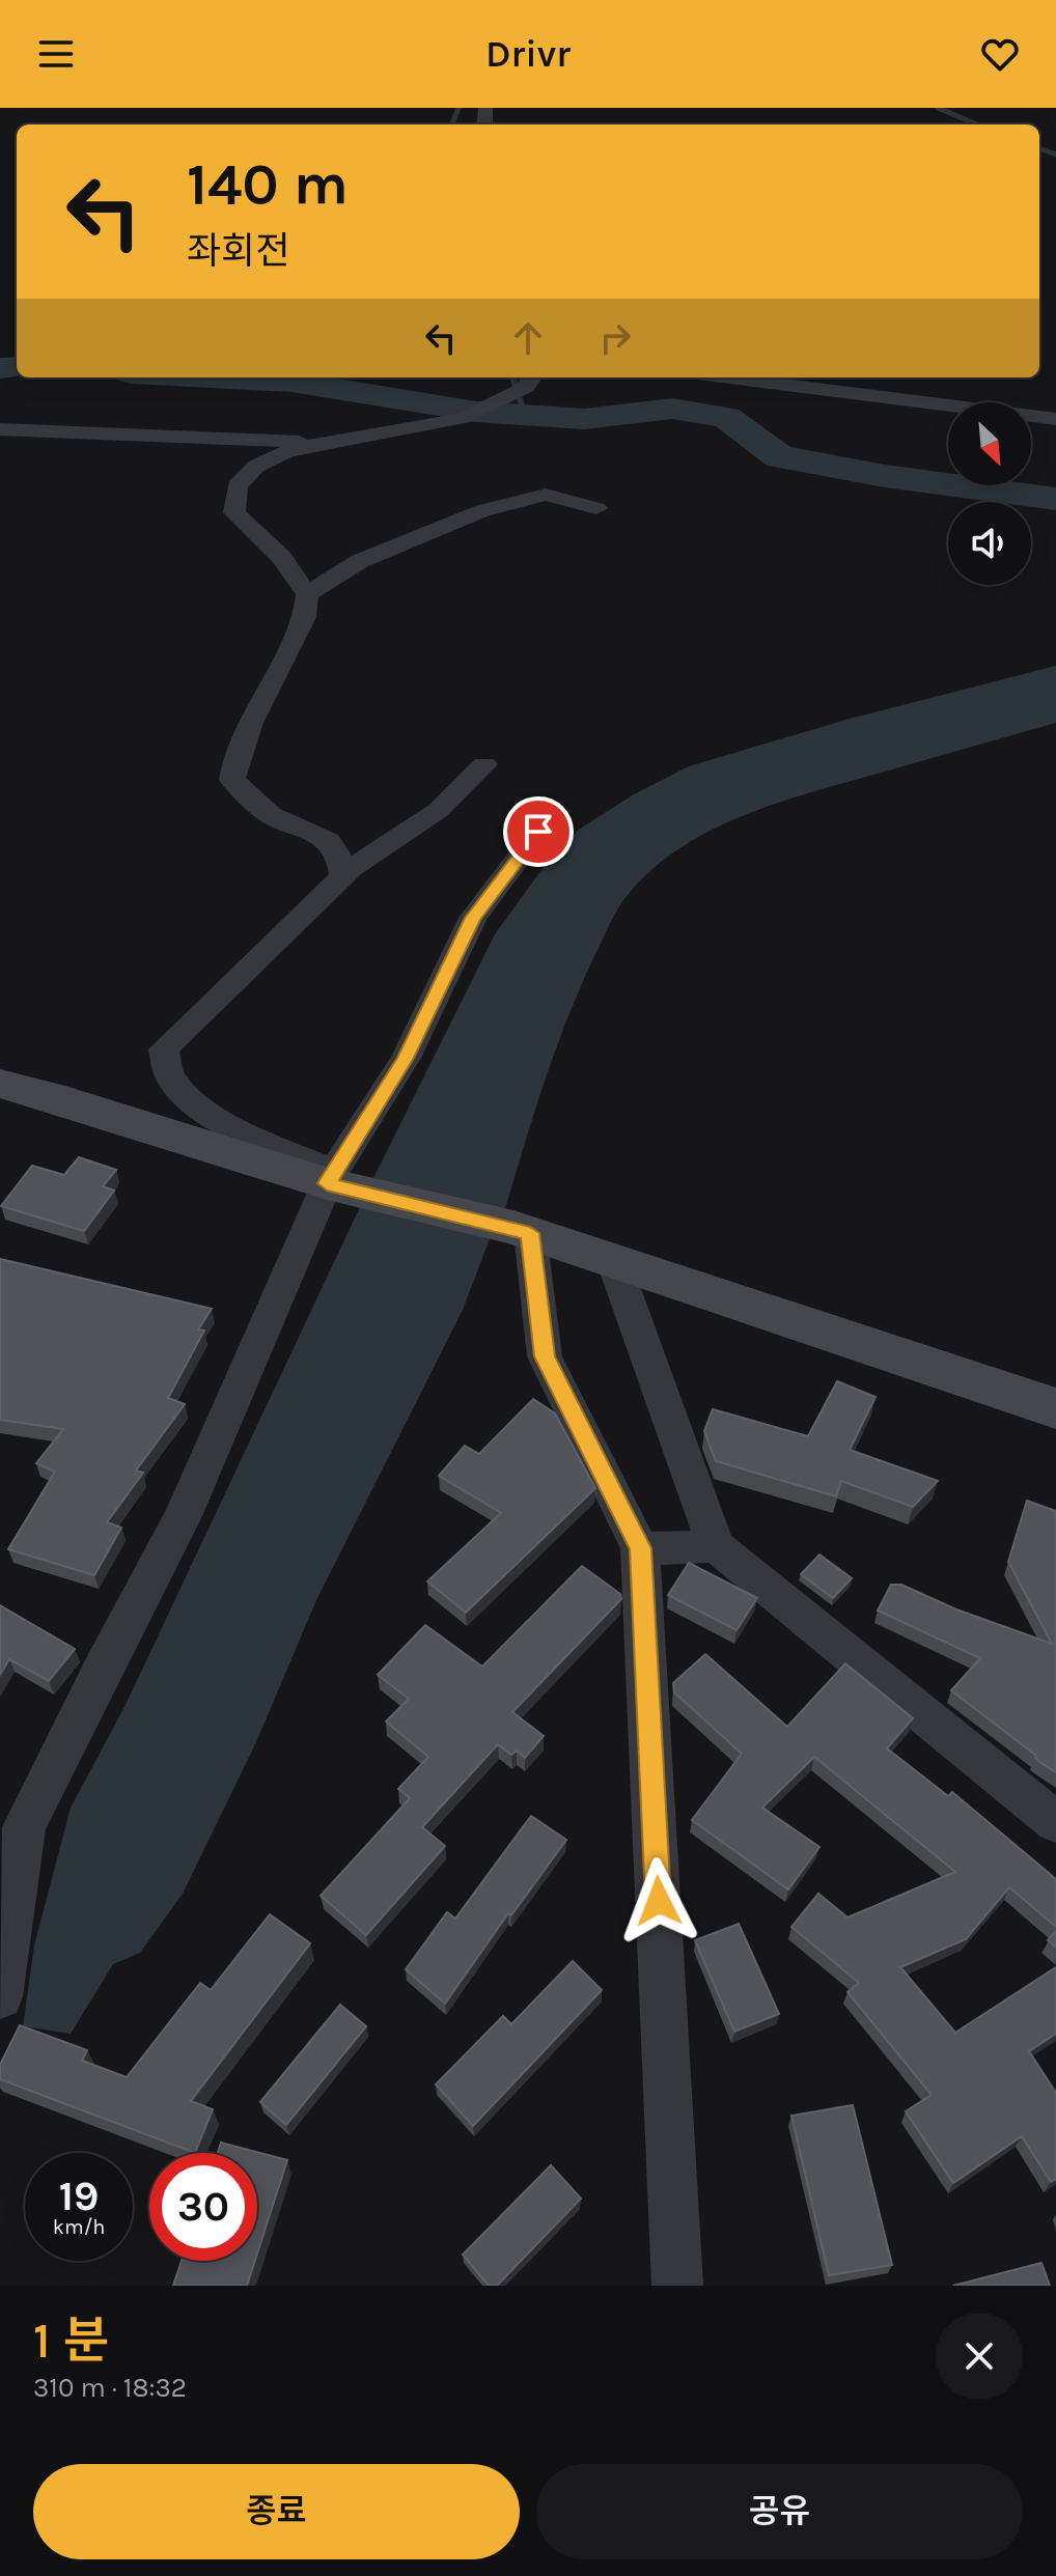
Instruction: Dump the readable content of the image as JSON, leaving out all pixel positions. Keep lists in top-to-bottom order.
{
  "north": "bottom right",
  "page": {
    "header": "Drivr",
    "turn": ["140 m", "좌회전"],
    "speed": "19 km/h",
    "limit": "30",
    "heading": ["1 분", "310 m · 18:32"],
    "buttons": ["종료", "공유"]
  }
}
